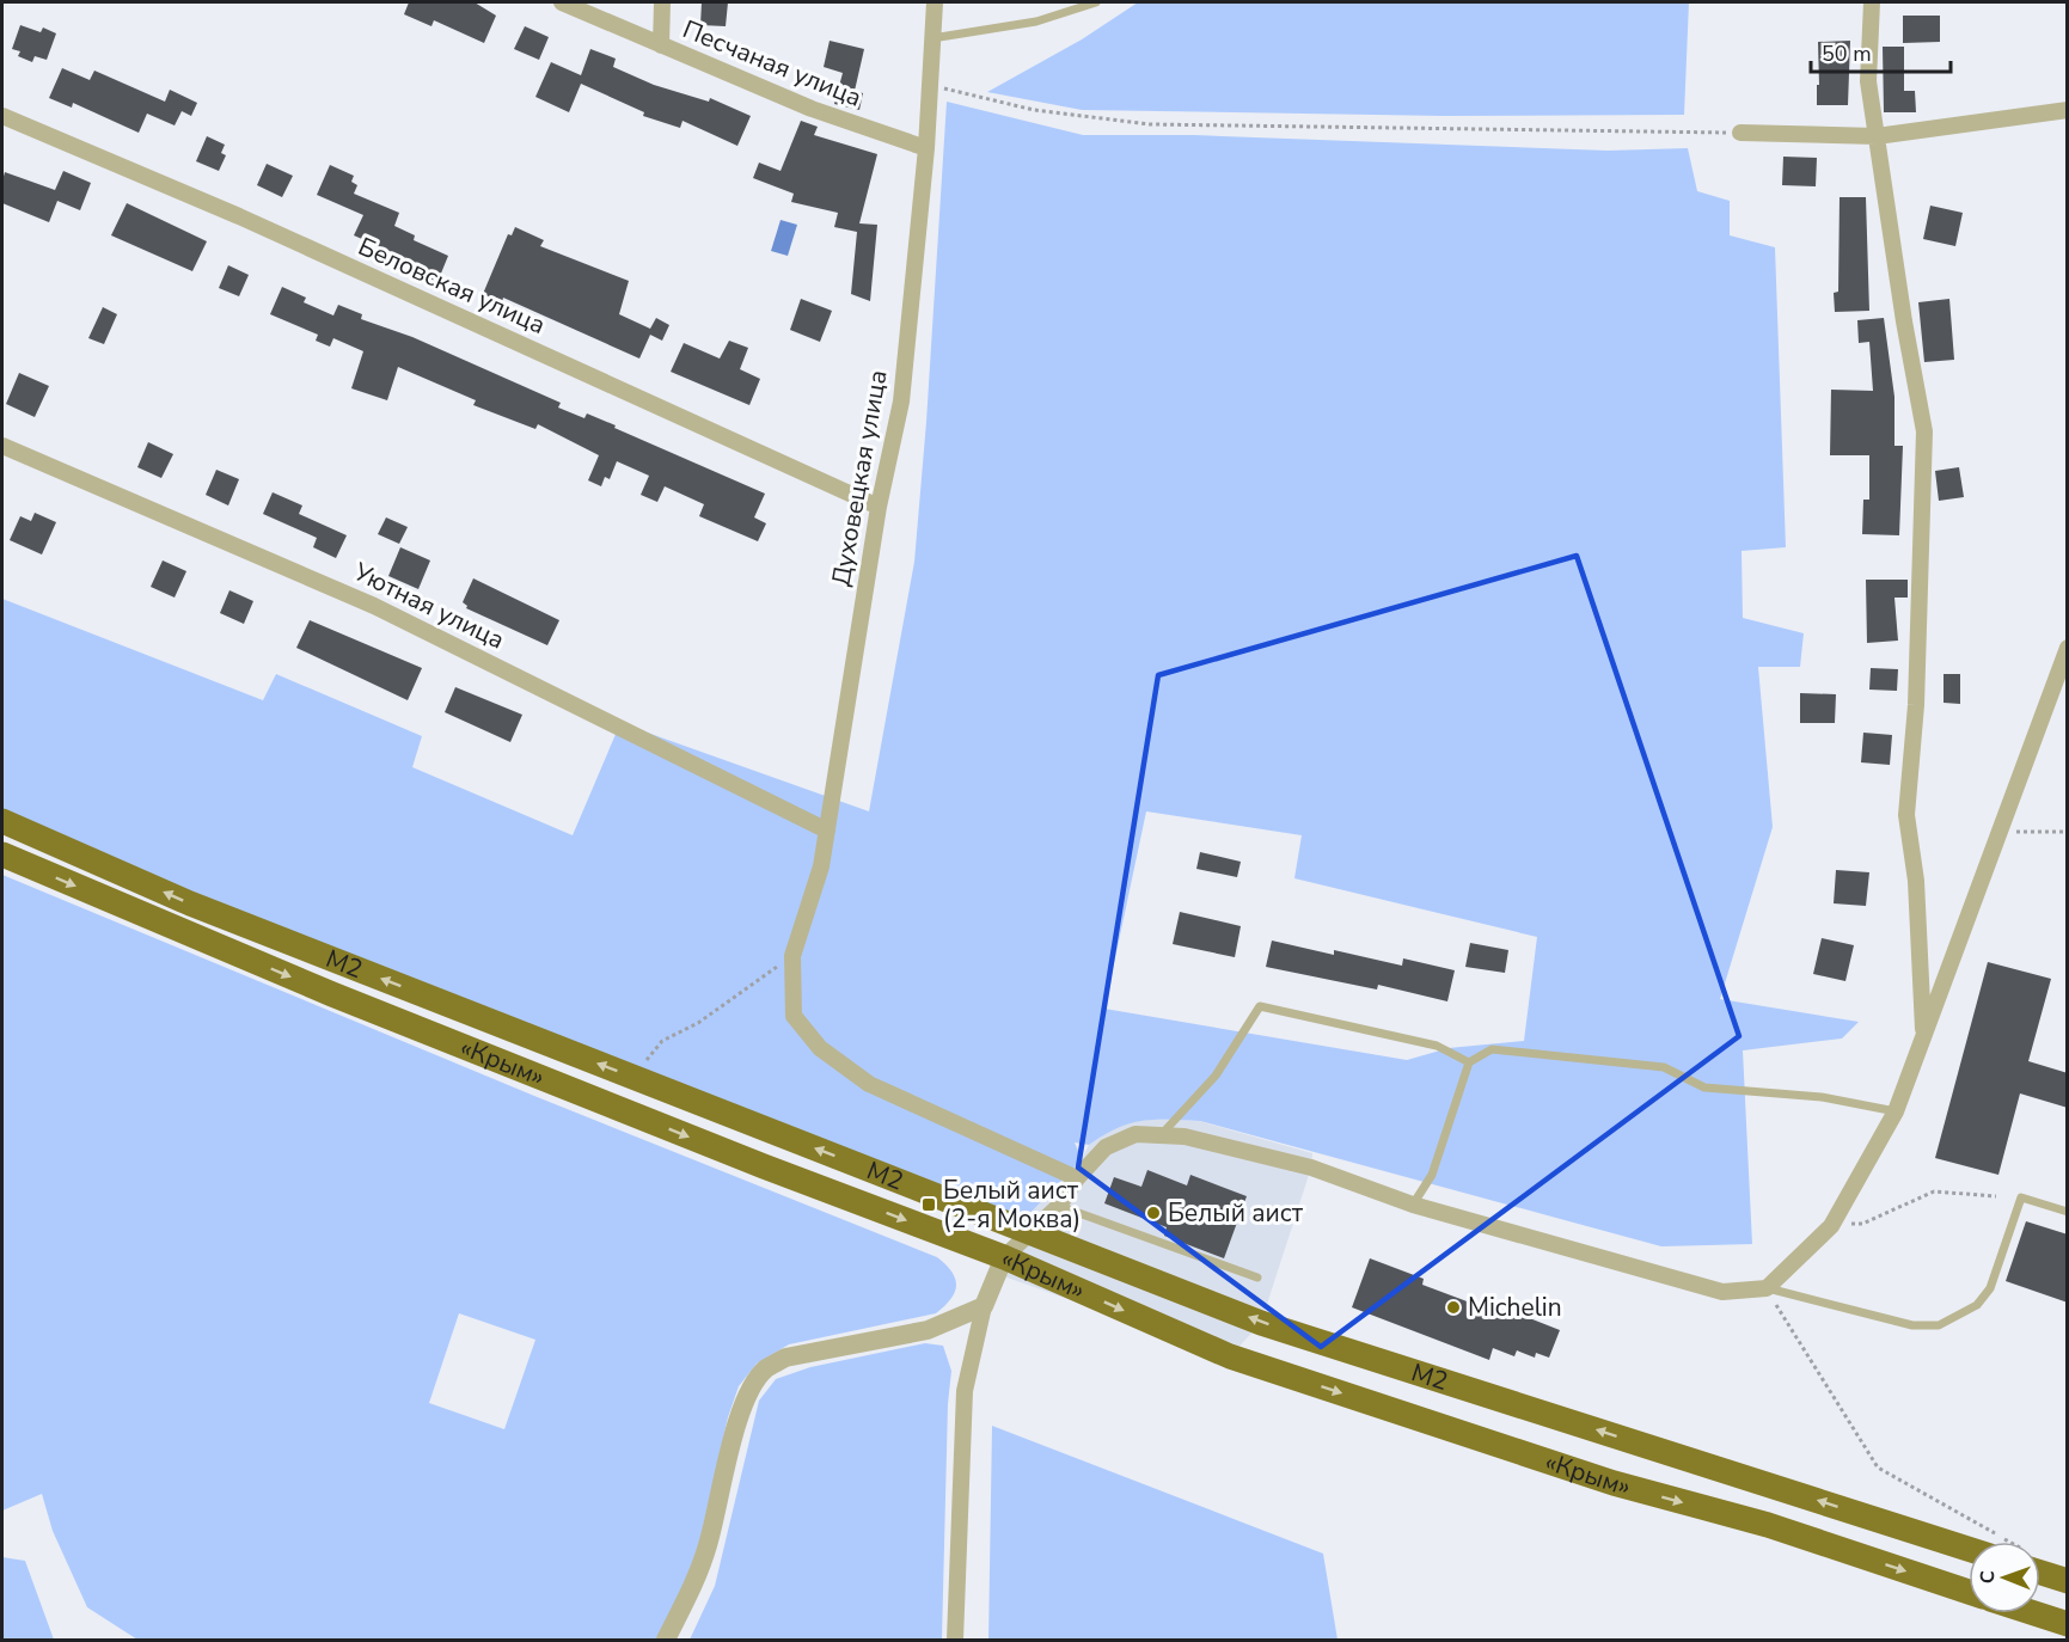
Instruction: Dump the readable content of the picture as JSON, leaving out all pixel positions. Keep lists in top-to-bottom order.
{
  "streets": {
    "highway": ["М2", "«Крым»"],
    "street": [
      "Песчаная улица",
      "Беловская улица",
      "Духовецкая улица",
      "Уютная улица"
    ]
  },
  "crossings": [
    ["Песчаная улица", "Духовецкая улица"],
    ["Беловская улица", "Духовецкая улица"],
    ["Духовецкая улица", "Уютная улица"]
  ],
  "one_way": ["М2", "«Крым»"],
  "places": {
    "transit": ["Белый аист (2-я Моква)"],
    "other": ["Белый аист", "Michelin"]
  },
  "scale_bar": "50 m",
  "north": "left"
}
